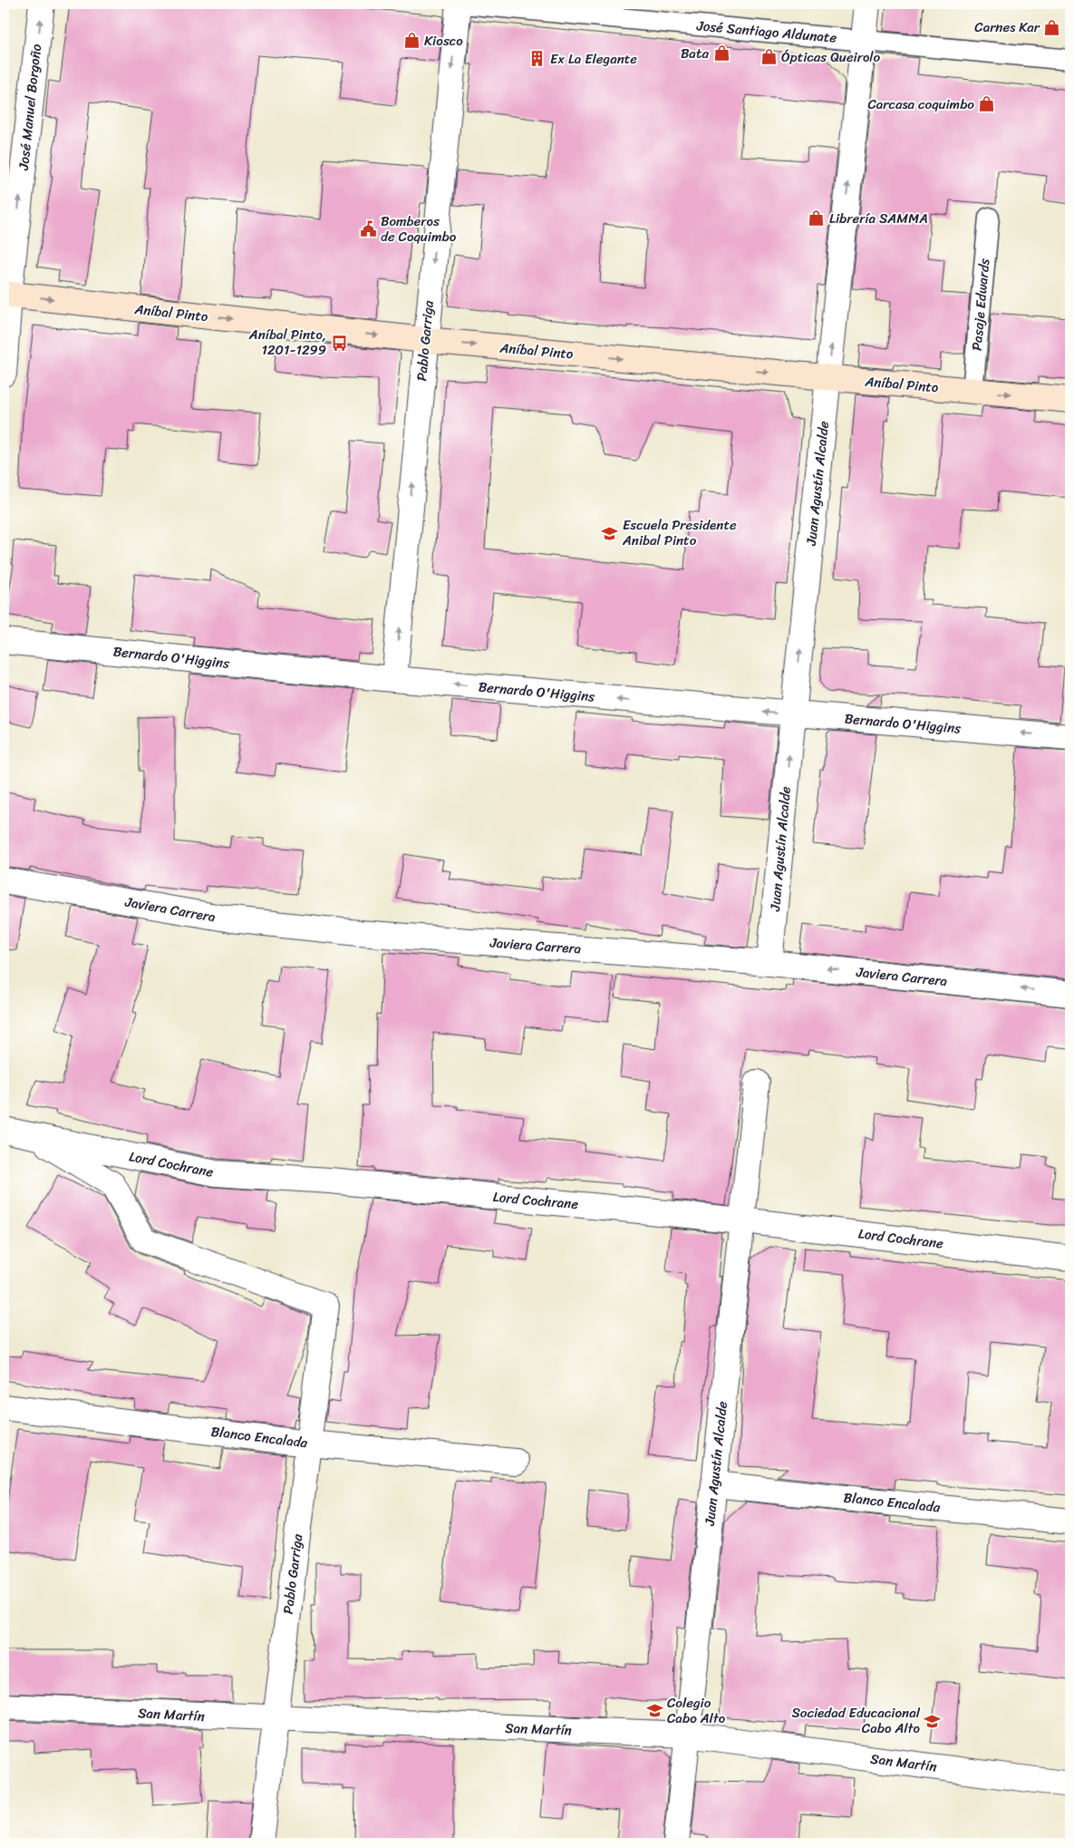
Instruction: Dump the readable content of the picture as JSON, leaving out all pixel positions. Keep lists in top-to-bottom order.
{
  "streets": {
    "main road": ["Aníbal Pinto"],
    "street": [
      "José Santiago Aldunate",
      "José Manuel Borgoño",
      "Pasaje Edwards",
      "Pablo Garriga",
      "Juan Agustín Alcalde",
      "Bernardo O'Higgins",
      "Javiera Carrera",
      "Lord Cochrane",
      "Blanco Encalada",
      "San Martín"
    ]
  },
  "crossings": [
    ["José Santiago Aldunate", "Juan Agustín Alcalde"],
    ["José Manuel Borgoño", "Aníbal Pinto"],
    ["Pasaje Edwards", "Aníbal Pinto"],
    ["Aníbal Pinto", "Pablo Garriga"],
    ["Aníbal Pinto", "Juan Agustín Alcalde"],
    ["Pablo Garriga", "Bernardo O'Higgins"],
    ["Pablo Garriga", "Lord Cochrane"],
    ["Pablo Garriga", "Blanco Encalada"],
    ["Pablo Garriga", "San Martín"],
    ["Juan Agustín Alcalde", "Bernardo O'Higgins"],
    ["Juan Agustín Alcalde", "Javiera Carrera"],
    ["Juan Agustín Alcalde", "Lord Cochrane"],
    ["Juan Agustín Alcalde", "Blanco Encalada"],
    ["Juan Agustín Alcalde", "San Martín"]
  ],
  "one_way": [
    "José Manuel Borgoño",
    "Aníbal Pinto",
    "Juan Agustín Alcalde",
    "Bernardo O'Higgins"
  ],
  "places": {
    "shop": [
      "Carnes Kar",
      "Kiosco",
      "Bata",
      "Ópticas Queirolo",
      "Carcasa coquimbo",
      "Librería SAMMA"
    ],
    "building": ["Ex La Elegante"],
    "public building": ["Bomberos de Coquimbo"],
    "bus stop": ["Aníbal Pinto, 1201-1299"],
    "school or university": ["Escuela Presidente Anibal Pinto", "Colegio Cabo Alto", "Sociedad Educacional Cabo Alto"]
  }
}
